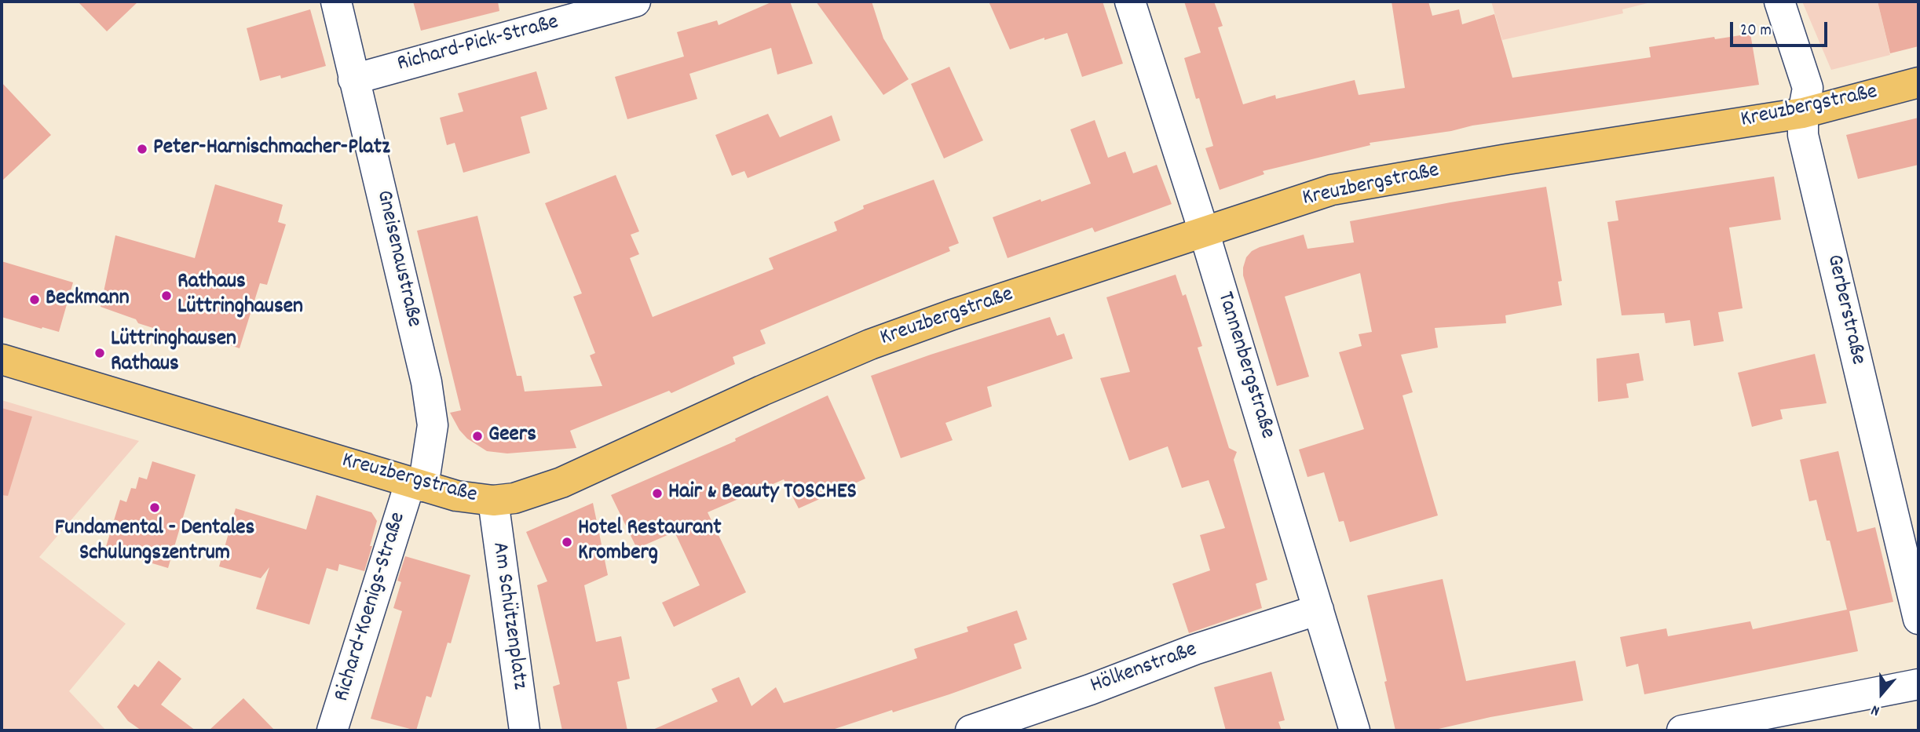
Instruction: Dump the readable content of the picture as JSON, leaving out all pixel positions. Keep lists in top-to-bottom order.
{
  "streets": {
    "main road": ["Kreuzbergstraße"],
    "street": [
      "Richard-Pick-Straße",
      "Gneisenaustraße",
      "Gerberstraße",
      "Tannenbergstraße",
      "Richard-Koenigs-Straße",
      "Am Schützenplatz",
      "Hölkenstraße"
    ]
  },
  "crossings": [
    ["Richard-Pick-Straße", "Gneisenaustraße"],
    ["Kreuzbergstraße", "Gneisenaustraße"],
    ["Kreuzbergstraße", "Gerberstraße"],
    ["Kreuzbergstraße", "Tannenbergstraße"],
    ["Kreuzbergstraße", "Richard-Koenigs-Straße"],
    ["Kreuzbergstraße", "Am Schützenplatz"],
    ["Gneisenaustraße", "Richard-Koenigs-Straße"],
    ["Tannenbergstraße", "Hölkenstraße"]
  ],
  "places": [
    "Peter-Harnischmacher-Platz",
    "Rathaus Lüttringhausen",
    "Beckmann",
    "Lüttringhausen Rathaus",
    "Geers",
    "Hair & Beauty TOSCHES",
    "Fundamental - Dentales Schulungszentrum",
    "Hotel Restaurant Kromberg"
  ],
  "scale_bar": "20 m",
  "north": "bottom"
}
